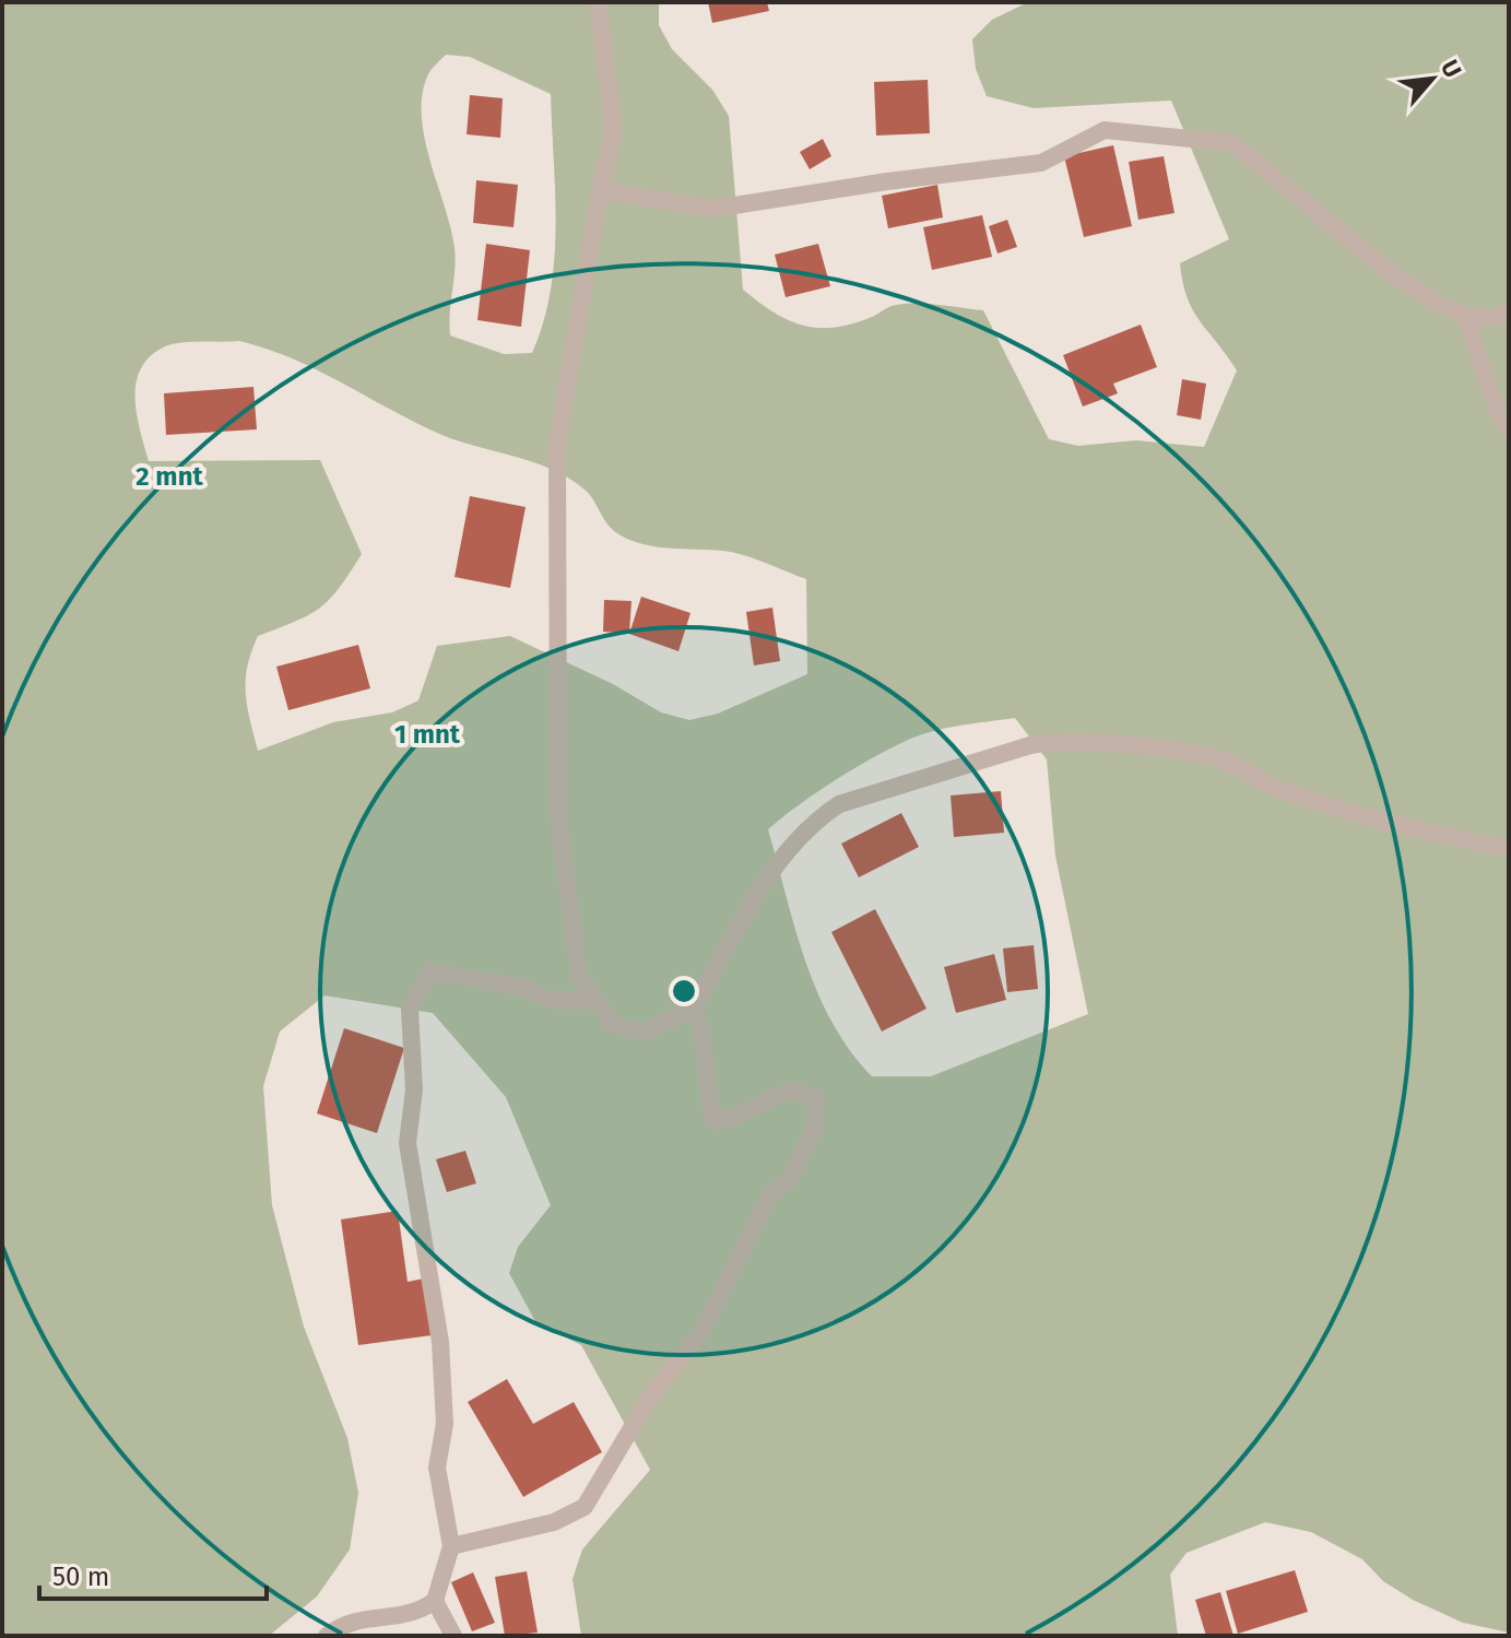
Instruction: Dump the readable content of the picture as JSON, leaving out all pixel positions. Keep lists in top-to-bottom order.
{
  "scale_bar": "50 m",
  "north": "top right",
  "rings": ["2 mnt", "1 mnt"]
}
